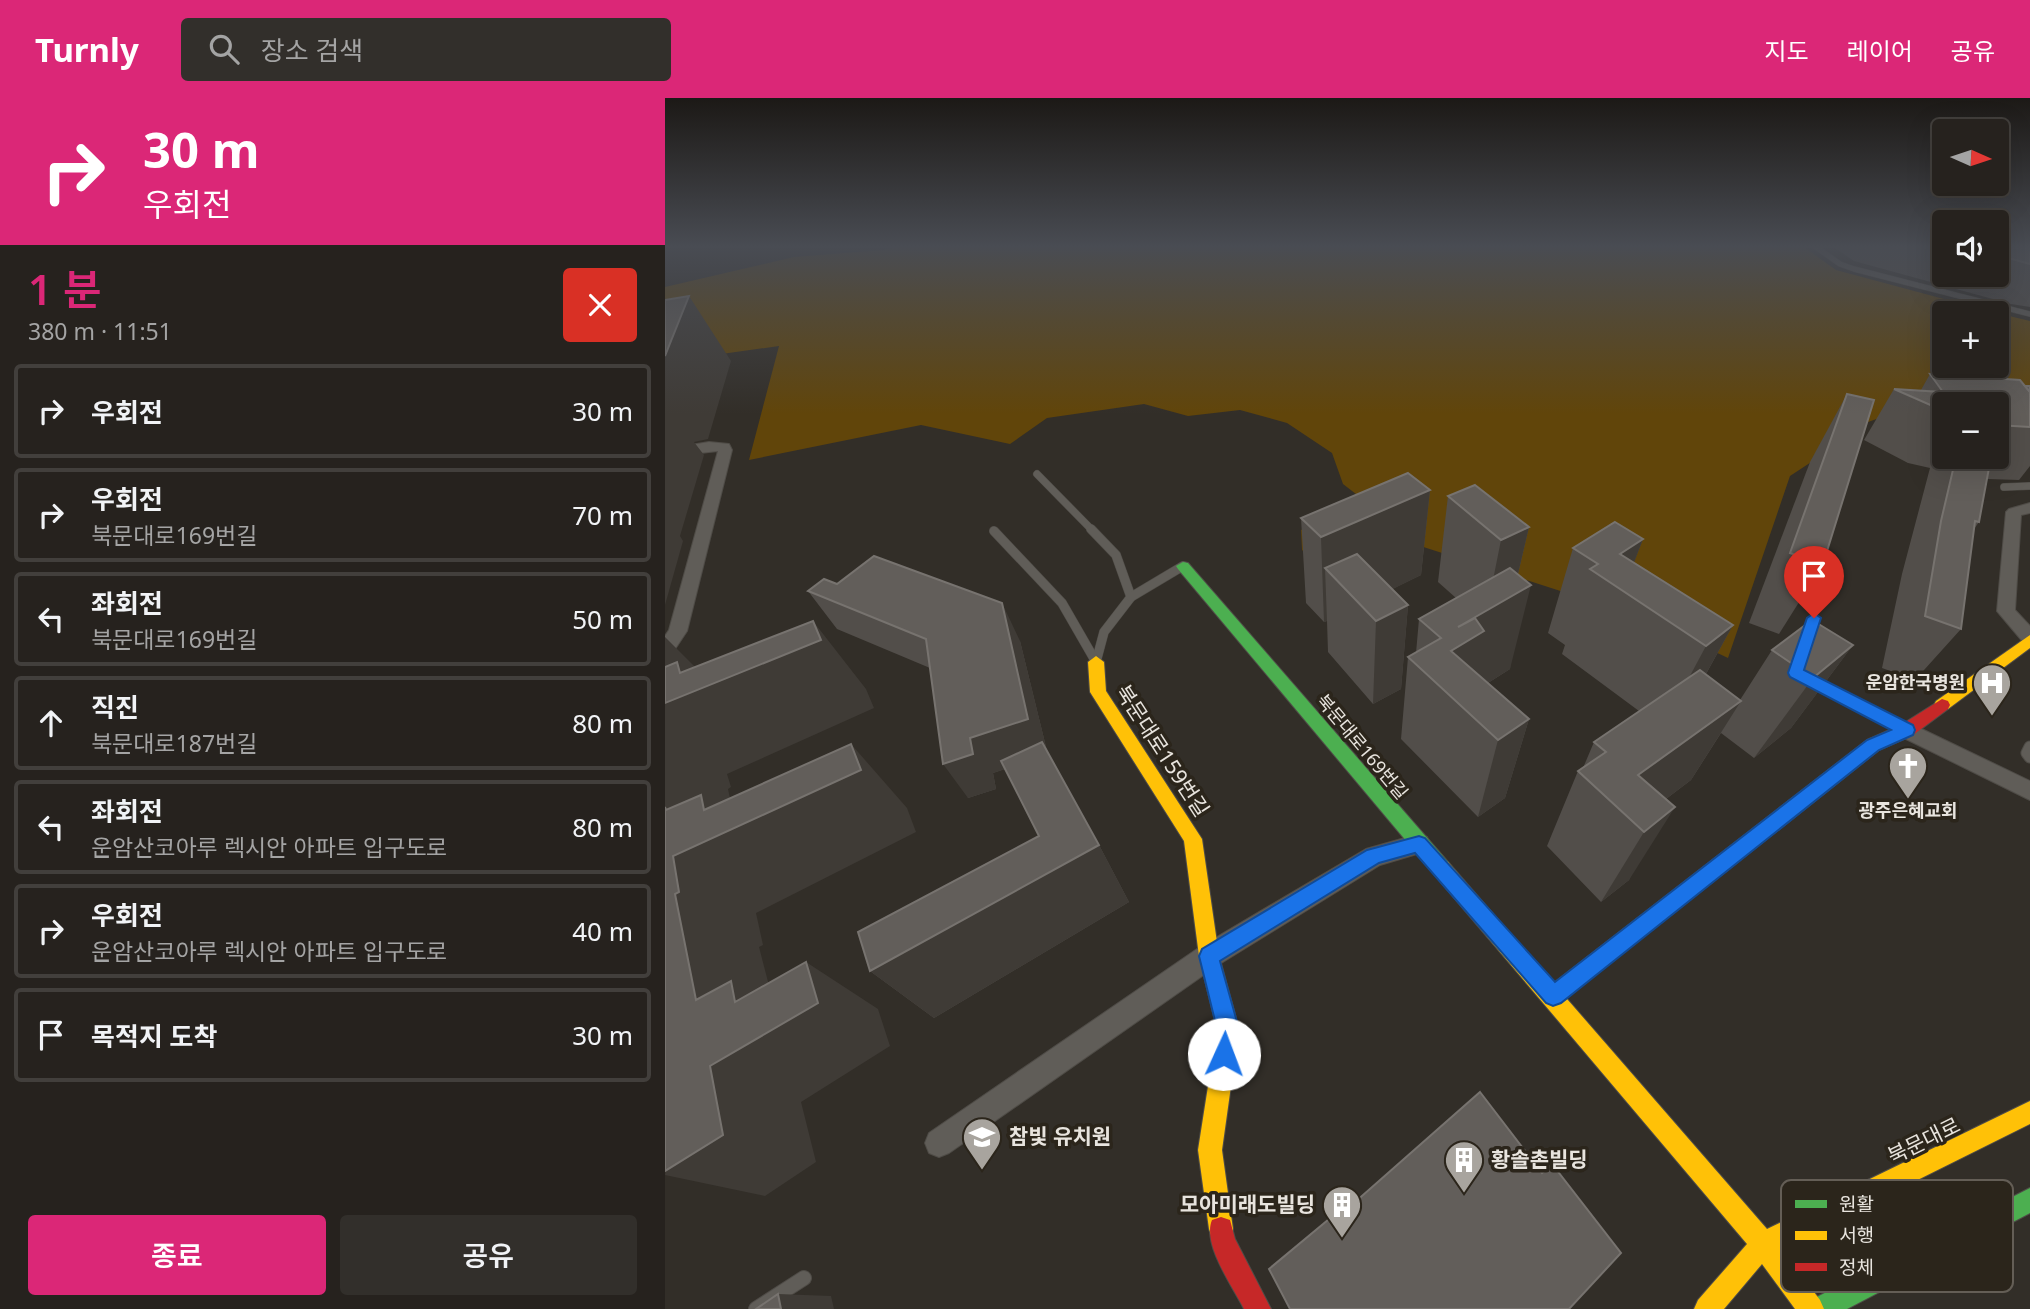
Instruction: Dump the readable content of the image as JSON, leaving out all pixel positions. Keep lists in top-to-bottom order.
{
  "streets": {
    "street": ["북문대로169번길", "북문대로159번길", "북문대로"]
  },
  "crossings": [
    ["북문대로169번길", "북문대로159번길"],
    ["북문대로169번길", "북문대로"]
  ],
  "places": {
    "hospital": ["운암한국병원"],
    "church": ["광주은혜교회"],
    "school or university": ["참빛 유치원"],
    "building": ["황솔촌빌딩", "모아미래도빌딩"]
  },
  "legend": ["원활", "서행", "정체"],
  "north": "right",
  "page": {
    "header": "Turnly",
    "search": "장소 검색",
    "nav": ["지도", "레이어", "공유"],
    "turn": ["30 m", "우회전"],
    "map_buttons": ["+", "−"],
    "heading": ["1 분", "380 m · 11:51"],
    "list": [
      {
        "name": "우회전",
        "value": "30 m"
      },
      {
        "name": "우회전",
        "note": "북문대로169번길",
        "value": "70 m"
      },
      {
        "name": "좌회전",
        "note": "북문대로169번길",
        "value": "50 m"
      },
      {
        "name": "직진",
        "note": "북문대로187번길",
        "value": "80 m"
      },
      {
        "name": "좌회전",
        "note": "운암산코아루 렉시안 아파트 입구도로",
        "value": "80 m"
      },
      {
        "name": "우회전",
        "note": "운암산코아루 렉시안 아파트 입구도로",
        "value": "40 m"
      },
      {
        "name": "목적지 도착",
        "value": "30 m"
      }
    ],
    "buttons": ["종료", "공유"]
  }
}
